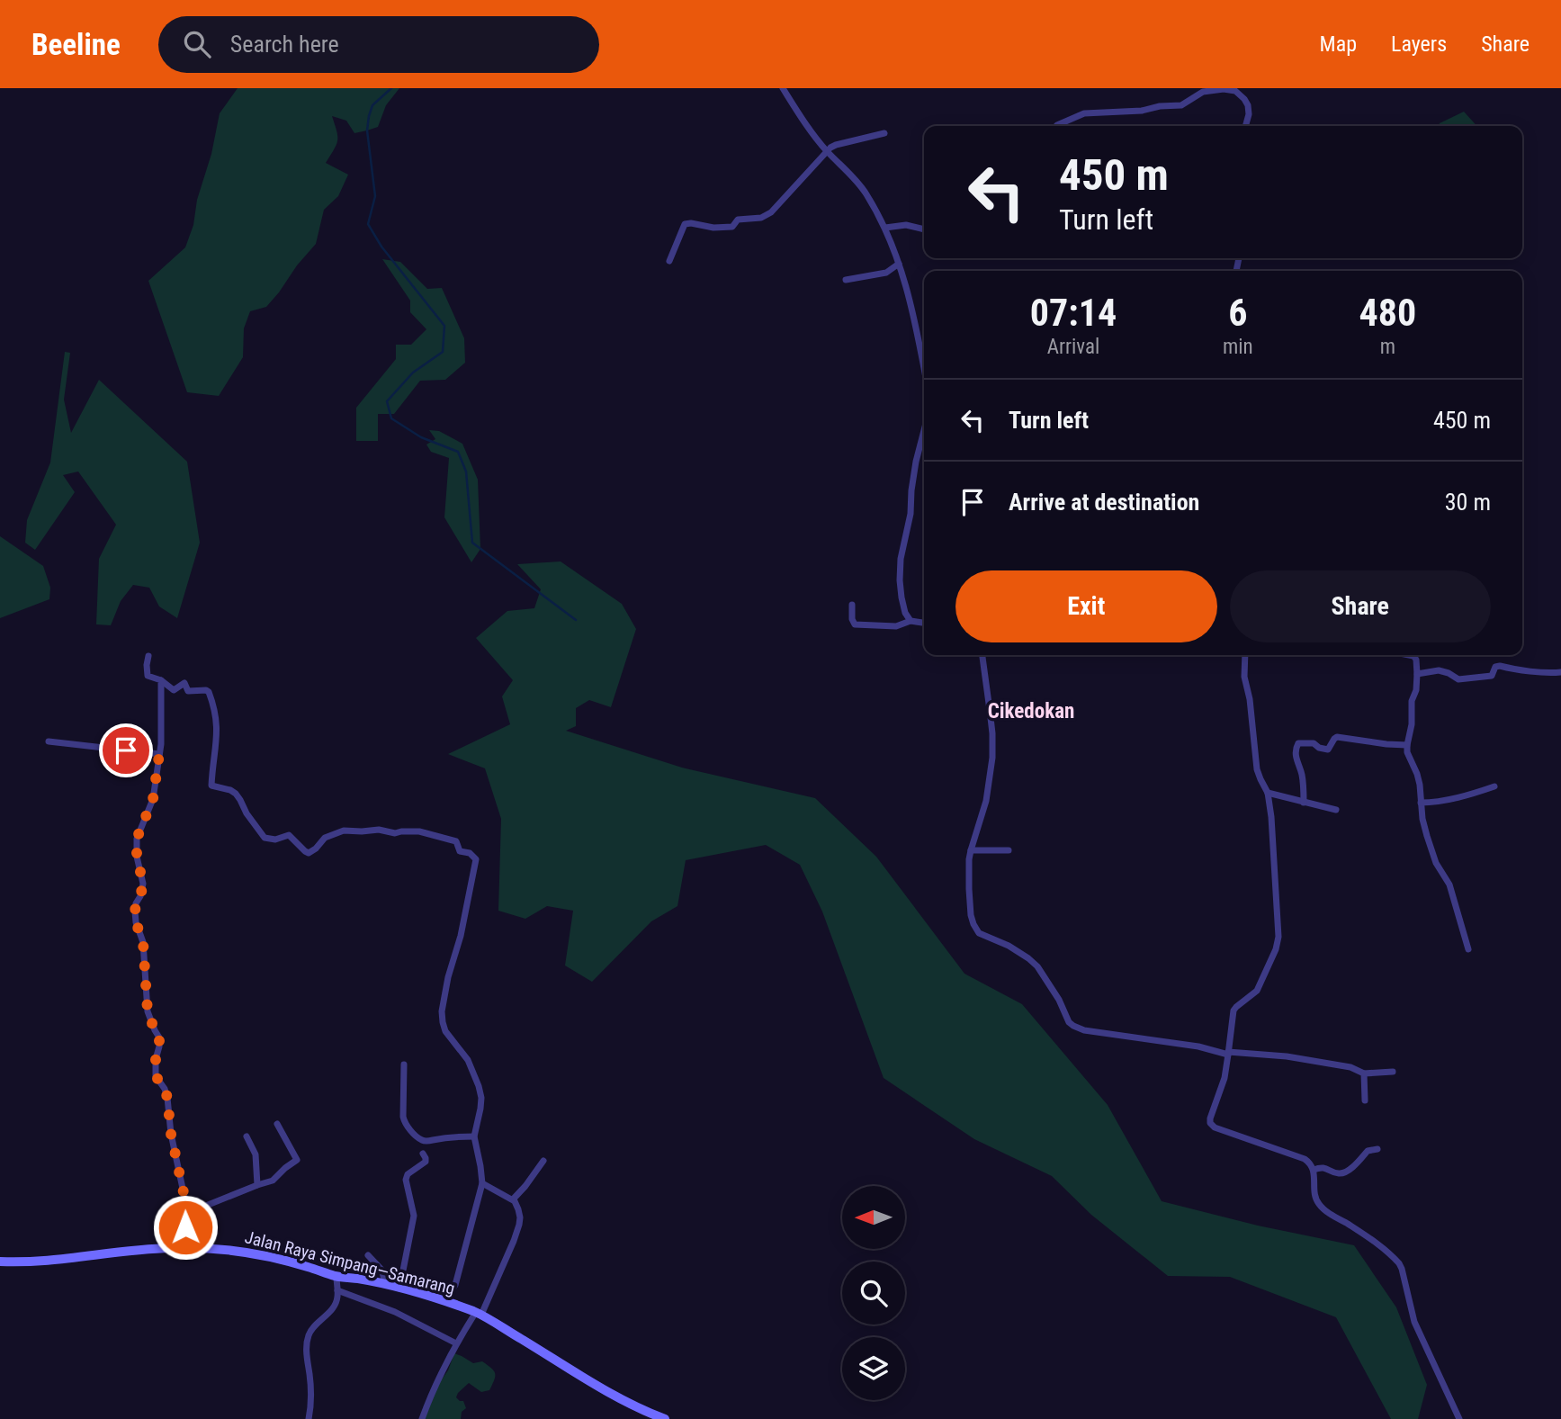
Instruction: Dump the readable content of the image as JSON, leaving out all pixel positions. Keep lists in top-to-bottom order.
{
  "streets": {
    "main road": ["Jalan Raya Simpang—Samarang"]
  },
  "districts": ["Cikedokan"],
  "north": "left",
  "page": {
    "header": "Beeline",
    "search": "Search here",
    "nav": ["Map", "Layers", "Share"],
    "turn": ["450 m", "Turn left"],
    "eta": [
      "07:14",
      "Arrival",
      "6",
      "min",
      "480",
      "m"
    ],
    "list": [
      {
        "name": "Turn left",
        "value": "450 m"
      },
      {
        "name": "Arrive at destination",
        "value": "30 m"
      }
    ],
    "buttons": ["Exit", "Share"]
  }
}
